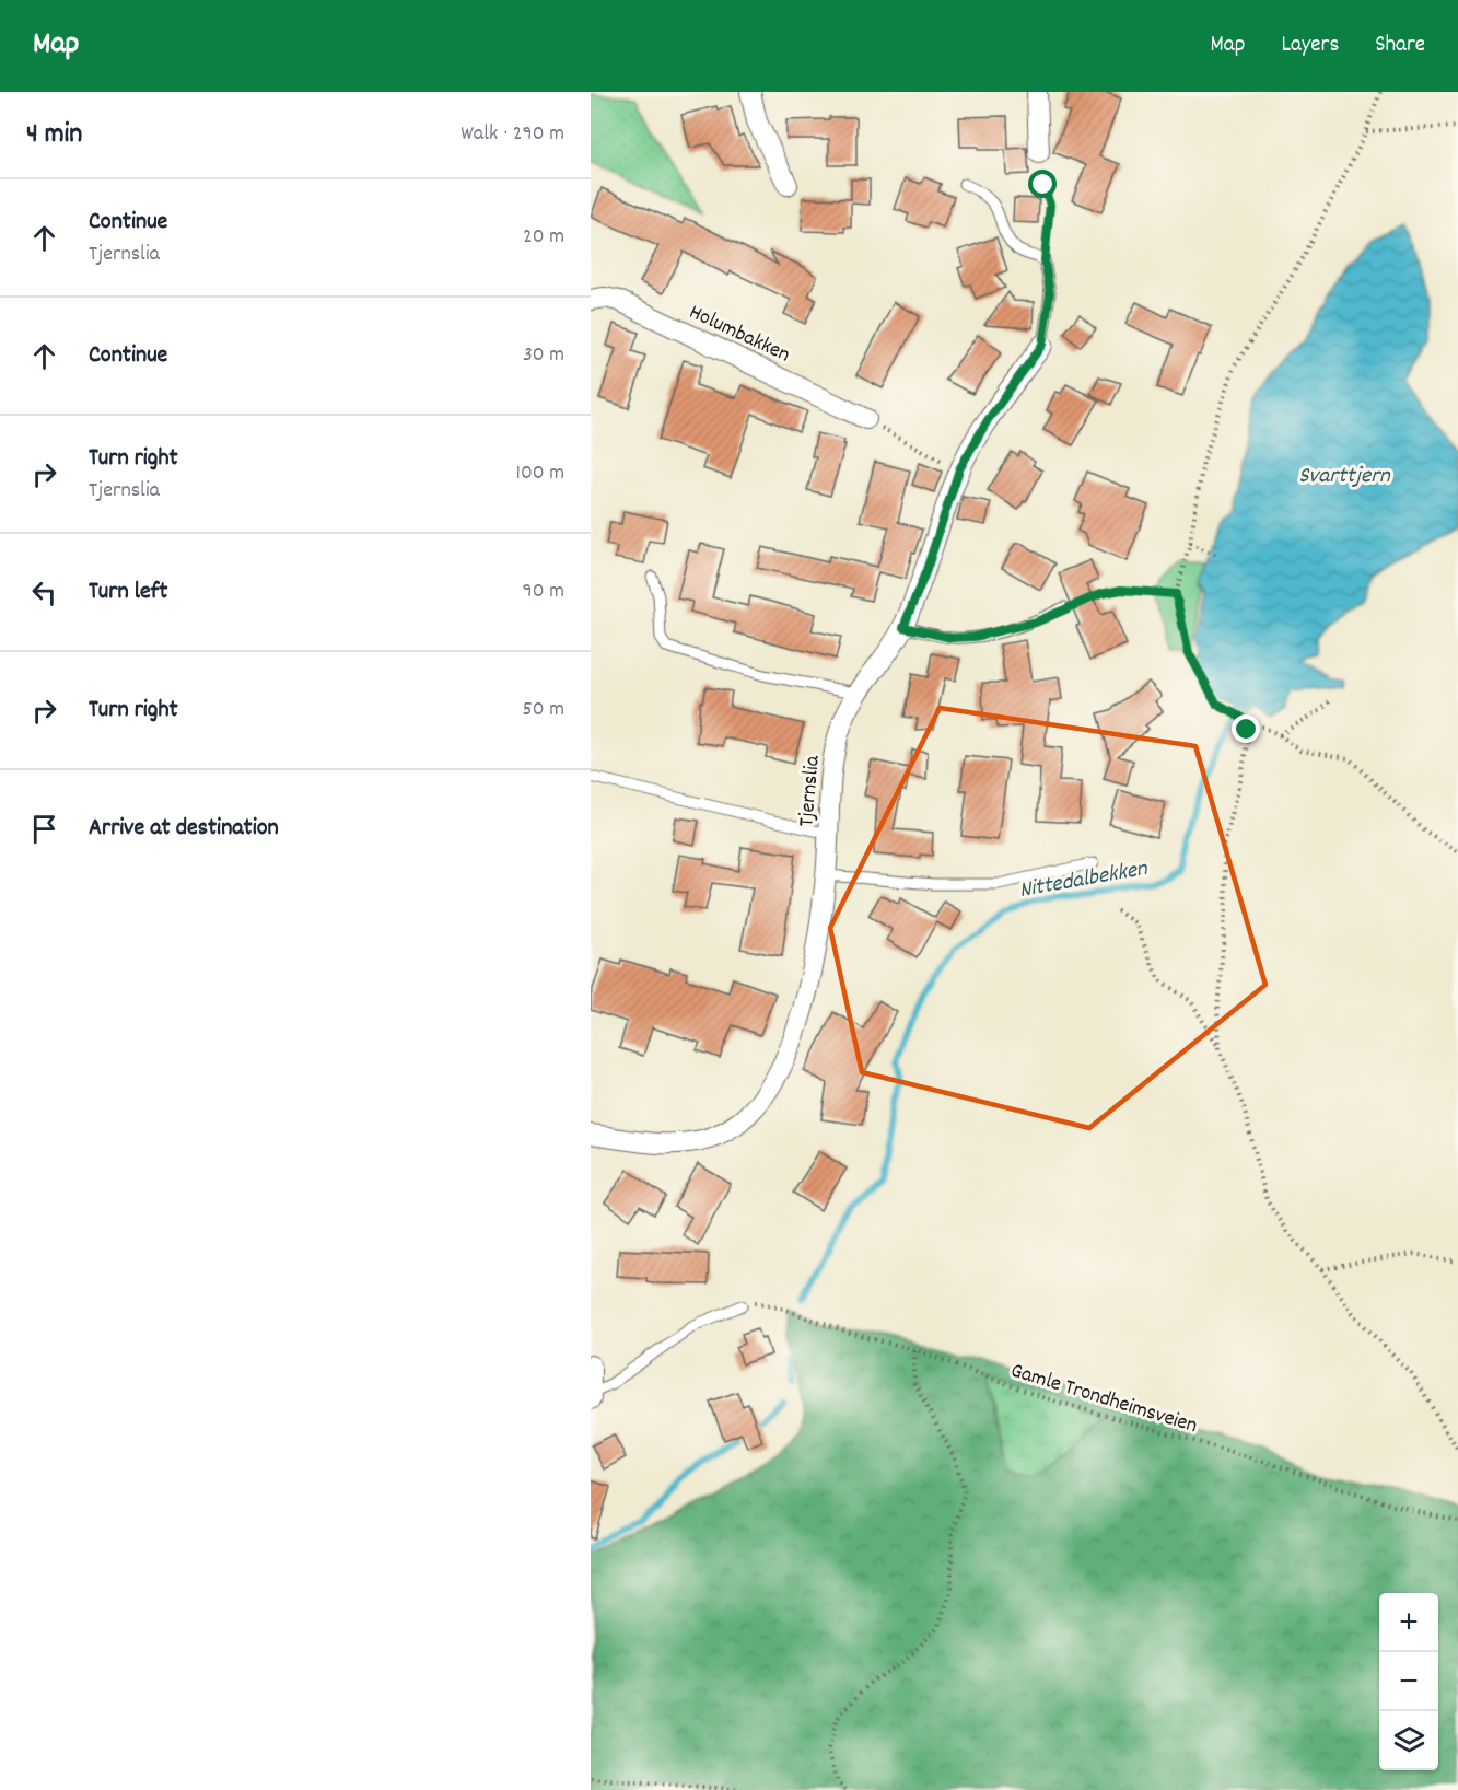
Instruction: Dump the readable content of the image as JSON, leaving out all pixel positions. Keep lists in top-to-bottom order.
{
  "streets": {
    "street": ["Holumbakken", "Tjernslia"],
    "path": ["Gamle Trondheimsveien"]
  },
  "water": ["Svarttjern", "Nittedalbekken"],
  "page": {
    "header": "Map",
    "nav": ["Map", "Layers", "Share"],
    "heading": ["4 min", "Walk · 290 m"],
    "list": [
      ["Continue", "Tjernslia", "20 m"],
      ["Continue", "30 m"],
      ["Turn right", "Tjernslia", "100 m"],
      ["Turn left", "90 m"],
      ["Turn right", "50 m"],
      "Arrive at destination"
    ],
    "map_buttons": ["+", "−"]
  }
}
